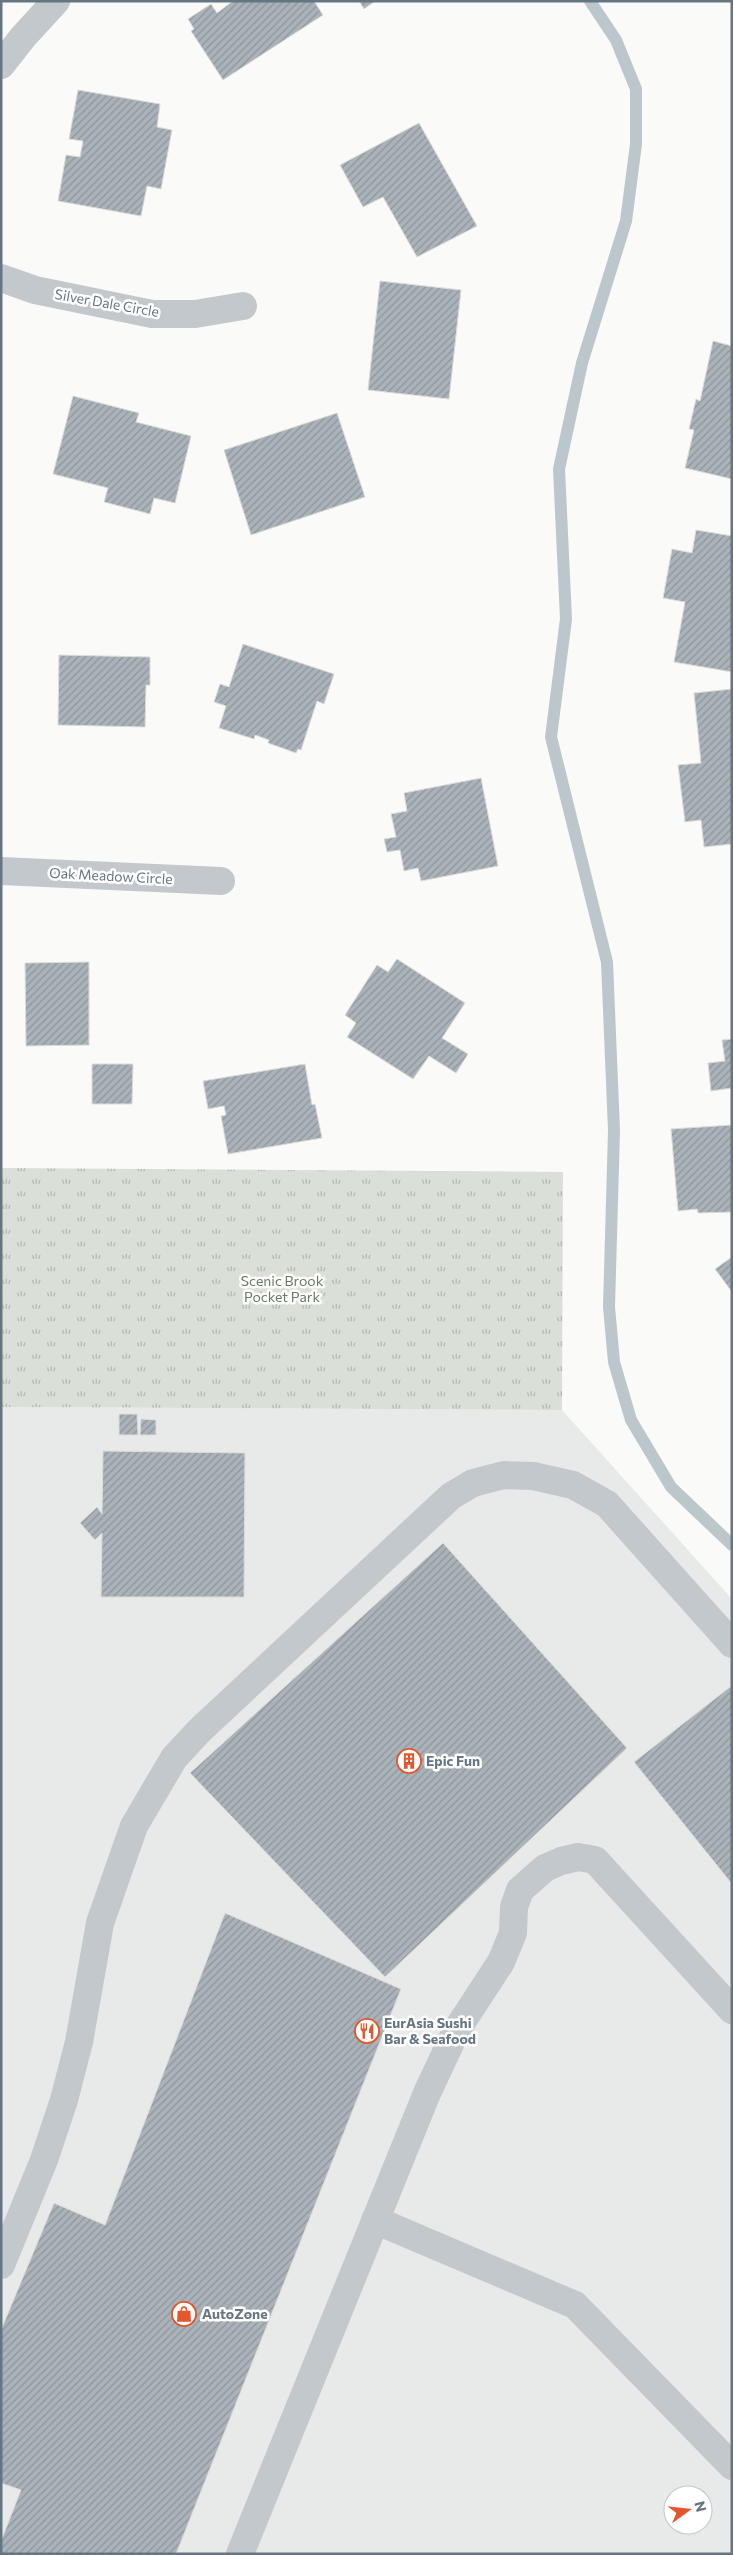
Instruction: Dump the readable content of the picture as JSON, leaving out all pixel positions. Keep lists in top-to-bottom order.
{
  "streets": {
    "street": ["Silver Dale Circle", "Oak Meadow Circle"]
  },
  "parks": ["Scenic Brook Pocket Park"],
  "places": {
    "building": ["Epic Fun"],
    "restaurant": ["EurAsia Sushi Bar & Seafood"],
    "shop": ["AutoZone"]
  },
  "north": "right"
}
